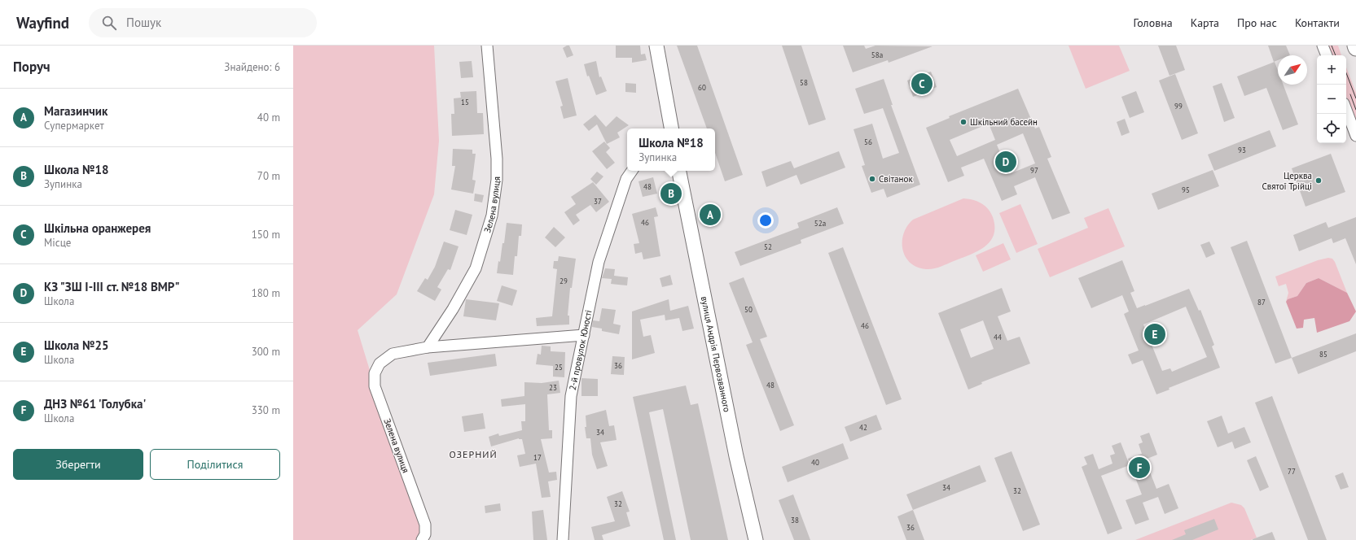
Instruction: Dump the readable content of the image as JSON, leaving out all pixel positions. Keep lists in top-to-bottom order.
{
  "streets": {
    "street": ["Зелена вулиця", "2-й провулок Юності", "вулиця Андрія Первозванного"]
  },
  "crossings": [
    ["Зелена вулиця", "2-й провулок Юності"]
  ],
  "districts": ["ОЗЕРНИЙ"],
  "places": ["Шкільний басейн", "Світанок", "Церква Святої Трійці"],
  "house_numbers": [
    "58а",
    "58",
    "60",
    "15",
    "99",
    "56",
    "93",
    "97",
    "48",
    "95",
    "37",
    "46",
    "52а",
    "52",
    "29",
    "87",
    "50",
    "46",
    "44",
    "85",
    "36",
    "25",
    "48",
    "23",
    "42",
    "34",
    "17",
    "40",
    "77",
    "34",
    "32",
    "32",
    "38",
    "36"
  ],
  "north": "top right",
  "page": {
    "header": "Wayfind",
    "search": "Пошук",
    "nav": [
      "Головна",
      "Карта",
      "Про нас",
      "Контакти"
    ],
    "heading": ["Поруч", "Знайдено: 6"],
    "map_buttons": ["+", "−"],
    "pins": [
      "C",
      "D",
      "B",
      "A",
      "E",
      "F"
    ],
    "list": [
      {
        "mark": "A",
        "name": "Магазинчик",
        "note": "Супермаркет",
        "value": "40 m"
      },
      {
        "mark": "B",
        "name": "Школа №18",
        "note": "Зупинка",
        "value": "70 m"
      },
      {
        "mark": "C",
        "name": "Шкільна оранжерея",
        "note": "Місце",
        "value": "150 m"
      },
      {
        "mark": "D",
        "name": "КЗ \"ЗШ І-ІІІ ст. №18 ВМР\"",
        "note": "Школа",
        "value": "180 m"
      },
      {
        "mark": "E",
        "name": "Школа №25",
        "note": "Школа",
        "value": "300 m"
      },
      {
        "mark": "F",
        "name": "ДНЗ №61 'Голубка'",
        "note": "Школа",
        "value": "330 m"
      }
    ],
    "popup": ["Школа №18", "Зупинка"],
    "buttons": ["Зберегти", "Поділитися"]
  }
}
